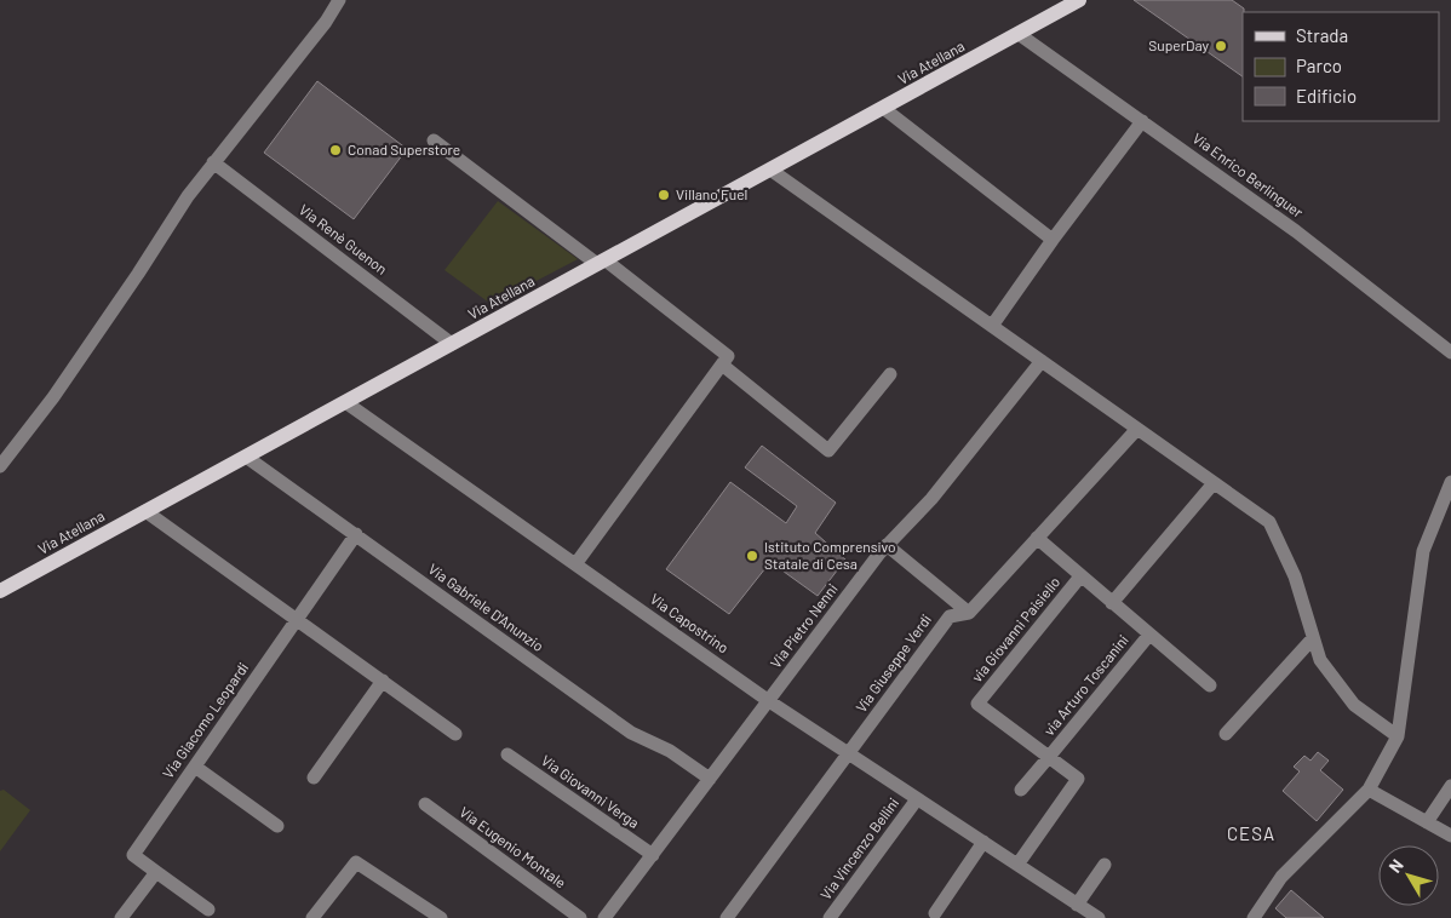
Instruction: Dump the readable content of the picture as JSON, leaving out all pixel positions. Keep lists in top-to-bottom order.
{
  "streets": {
    "main road": ["Via Atellana"],
    "street": [
      "Via Enrico Berlinguer",
      "Via Renè Guenon",
      "Via Gabriele D'Anunzio",
      "Via Capostrino",
      "Via Pietro Nenni",
      "via Giovanni Paisiello",
      "Via Giuseppe Verdi",
      "via Arturo Toscanini",
      "Via Giacomo Leopardi",
      "Via Giovanni Verga",
      "Via Eugenio Montale",
      "Via Vincenzo Bellini"
    ]
  },
  "crossings": [
    ["Via Atellana", "Via Enrico Berlinguer"],
    ["Via Atellana", "Via Renè Guenon"],
    ["Via Atellana", "Via Gabriele D'Anunzio"],
    ["Via Atellana", "Via Capostrino"],
    ["Via Gabriele D'Anunzio", "Via Pietro Nenni"],
    ["Via Gabriele D'Anunzio", "Via Giacomo Leopardi"],
    ["Via Capostrino", "Via Pietro Nenni"],
    ["Via Capostrino", "Via Giuseppe Verdi"],
    ["Via Capostrino", "Via Vincenzo Bellini"],
    ["Via Pietro Nenni", "Via Giovanni Verga"],
    ["via Giovanni Paisiello", "via Arturo Toscanini"]
  ],
  "districts": ["CESA"],
  "places": [
    "SuperDay",
    "Conad Superstore",
    "Villano Fuel",
    "Istituto Comprensivo Statale di Cesa"
  ],
  "legend": ["Strada", "Parco", "Edificio"],
  "north": "top left"
}
